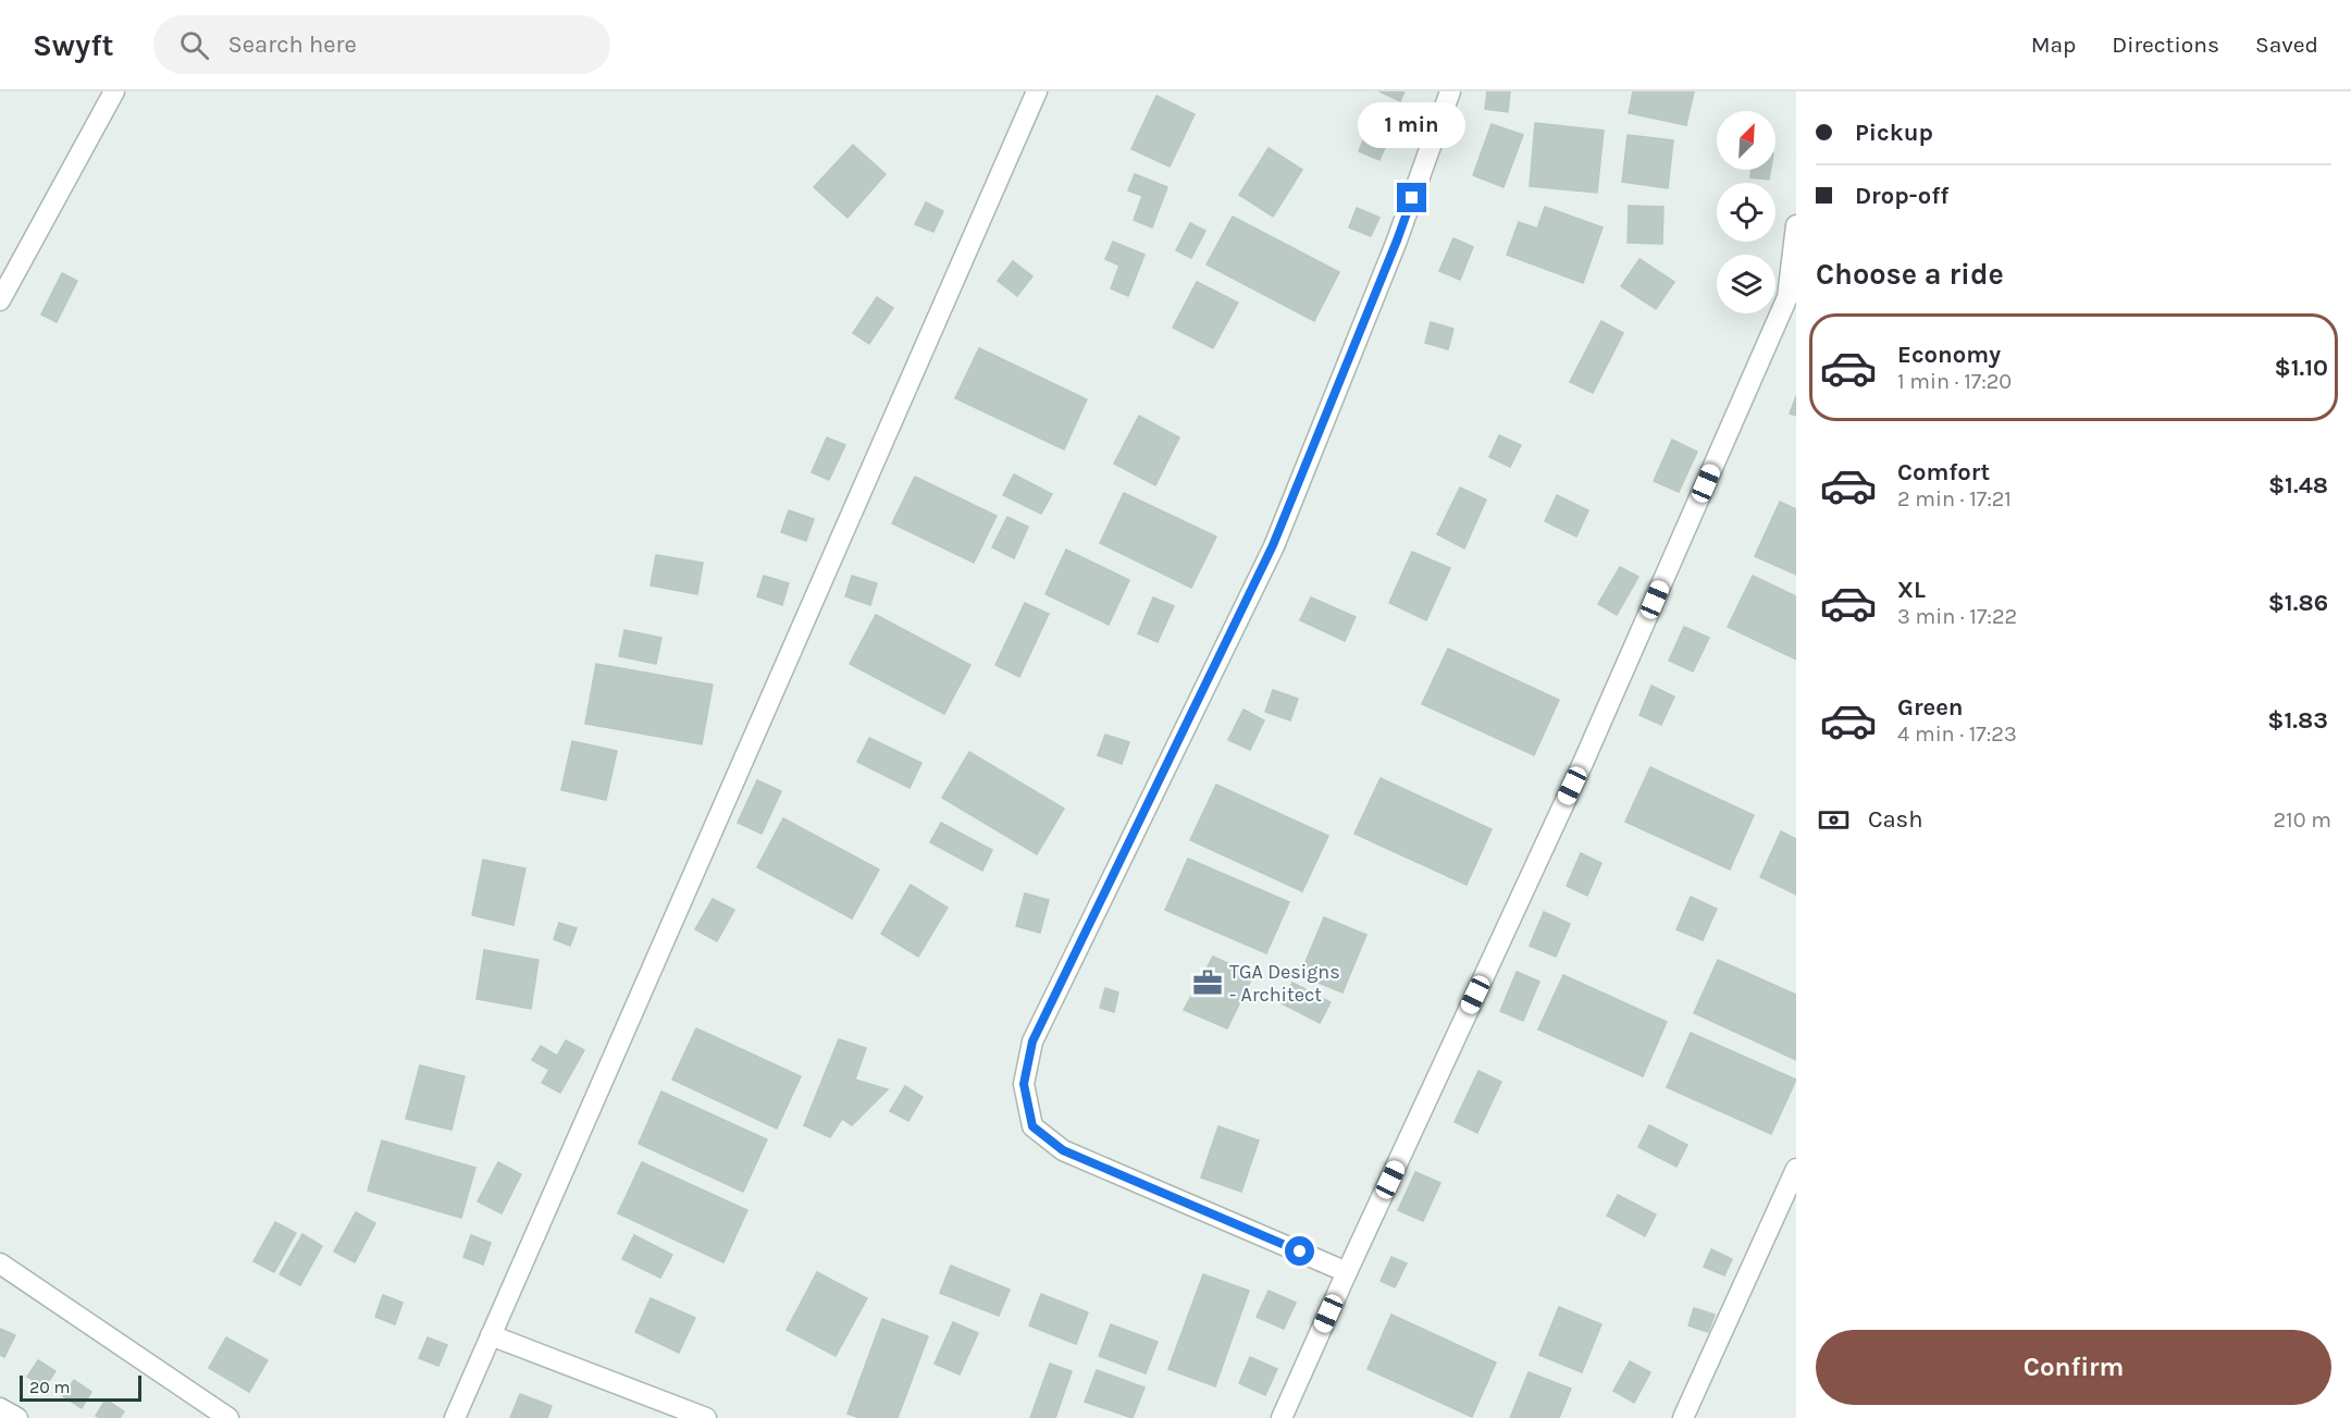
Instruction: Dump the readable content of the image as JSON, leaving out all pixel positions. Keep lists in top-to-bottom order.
{
  "places": {
    "office": ["TGA Designs - Architect"]
  },
  "scale_bar": "20 m",
  "north": "top right",
  "page": {
    "header": "Swyft",
    "search": "Search here",
    "nav": ["Map", "Directions", "Saved"],
    "banner": ["Pickup", "Drop-off"],
    "bubble": "1 min",
    "heading": "Choose a ride",
    "list": [
      {
        "name": "Economy",
        "note": "1 min · 17:20",
        "value": "$1.10"
      },
      {
        "name": "Comfort",
        "note": "2 min · 17:21",
        "value": "$1.48"
      },
      {
        "name": "XL",
        "note": "3 min · 17:22",
        "value": "$1.86"
      },
      {
        "name": "Green",
        "note": "4 min · 17:23",
        "value": "$1.83"
      }
    ],
    "pay": ["Cash", "210 m"],
    "buttons": "Confirm",
    "scale": "20 m"
  }
}
